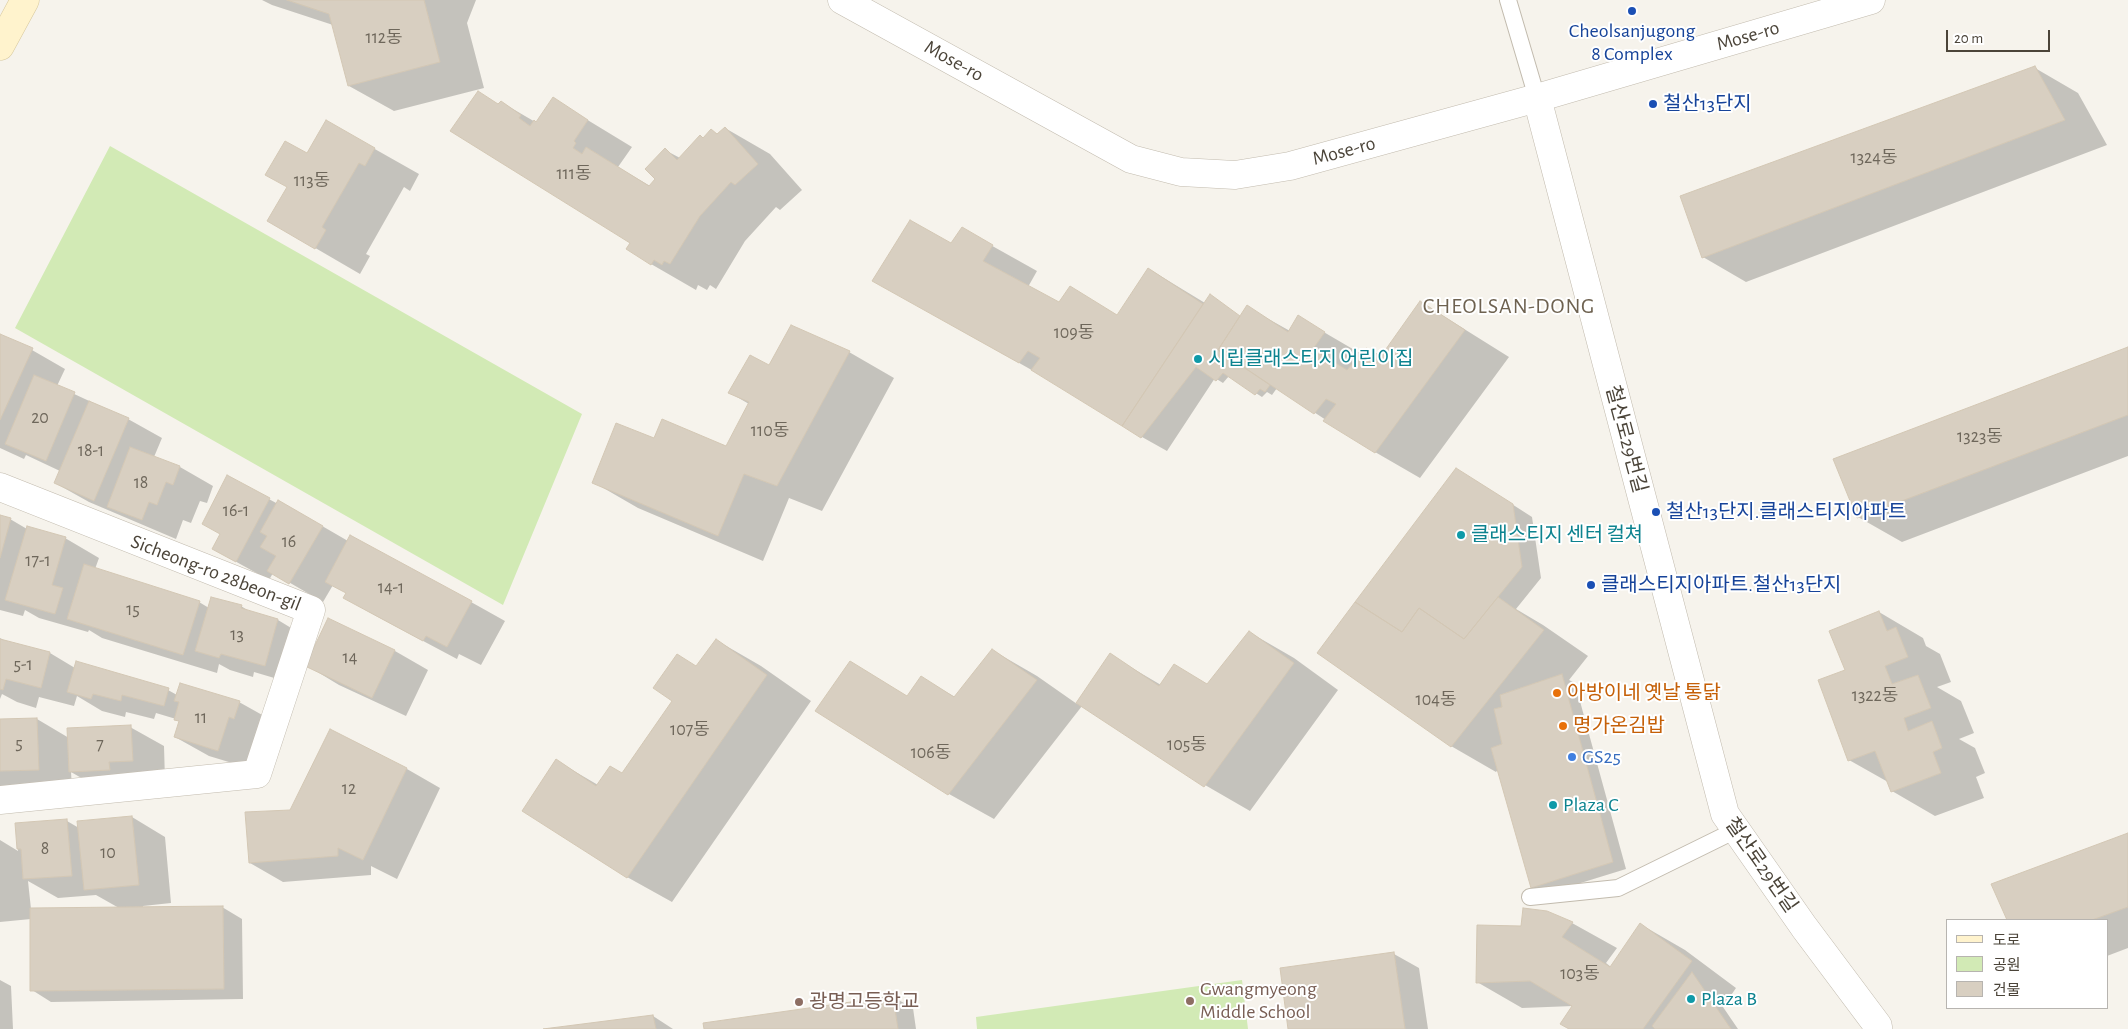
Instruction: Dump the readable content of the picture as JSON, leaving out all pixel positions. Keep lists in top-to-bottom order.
{
  "streets": {
    "street": ["Mose-ro", "철산로29번길", "Sicheong-ro 28beon-gil"]
  },
  "crossings": [
    ["Mose-ro", "철산로29번길"]
  ],
  "districts": ["CHEOLSAN-DONG"],
  "places": [
    "Cheolsanjugong 8 Complex",
    "철산13단지",
    "시립클래스티지 어린이집",
    "철산13단지.클래스티지아파트",
    "클래스티지 센터 컬쳐",
    "클래스티지아파트.철산13단지",
    "아방이네 옛날 통닭",
    "명가온김밥",
    "GS25",
    "Plaza C",
    "Plaza B",
    "Gwangmyeong Middle School",
    "광명고등학교"
  ],
  "house_numbers": [
    "112동",
    "1324동",
    "111동",
    "113동",
    "109동",
    "20",
    "110동",
    "1323동",
    "18-1",
    "18",
    "16-1",
    "16",
    "17-1",
    "14-1",
    "15",
    "13",
    "14",
    "5-1",
    "1322동",
    "104동",
    "11",
    "107동",
    "5",
    "7",
    "105동",
    "106동",
    "12",
    "8",
    "10",
    "103동"
  ],
  "legend": ["도로", "공원", "건물"],
  "scale_bar": "20 m"
}
